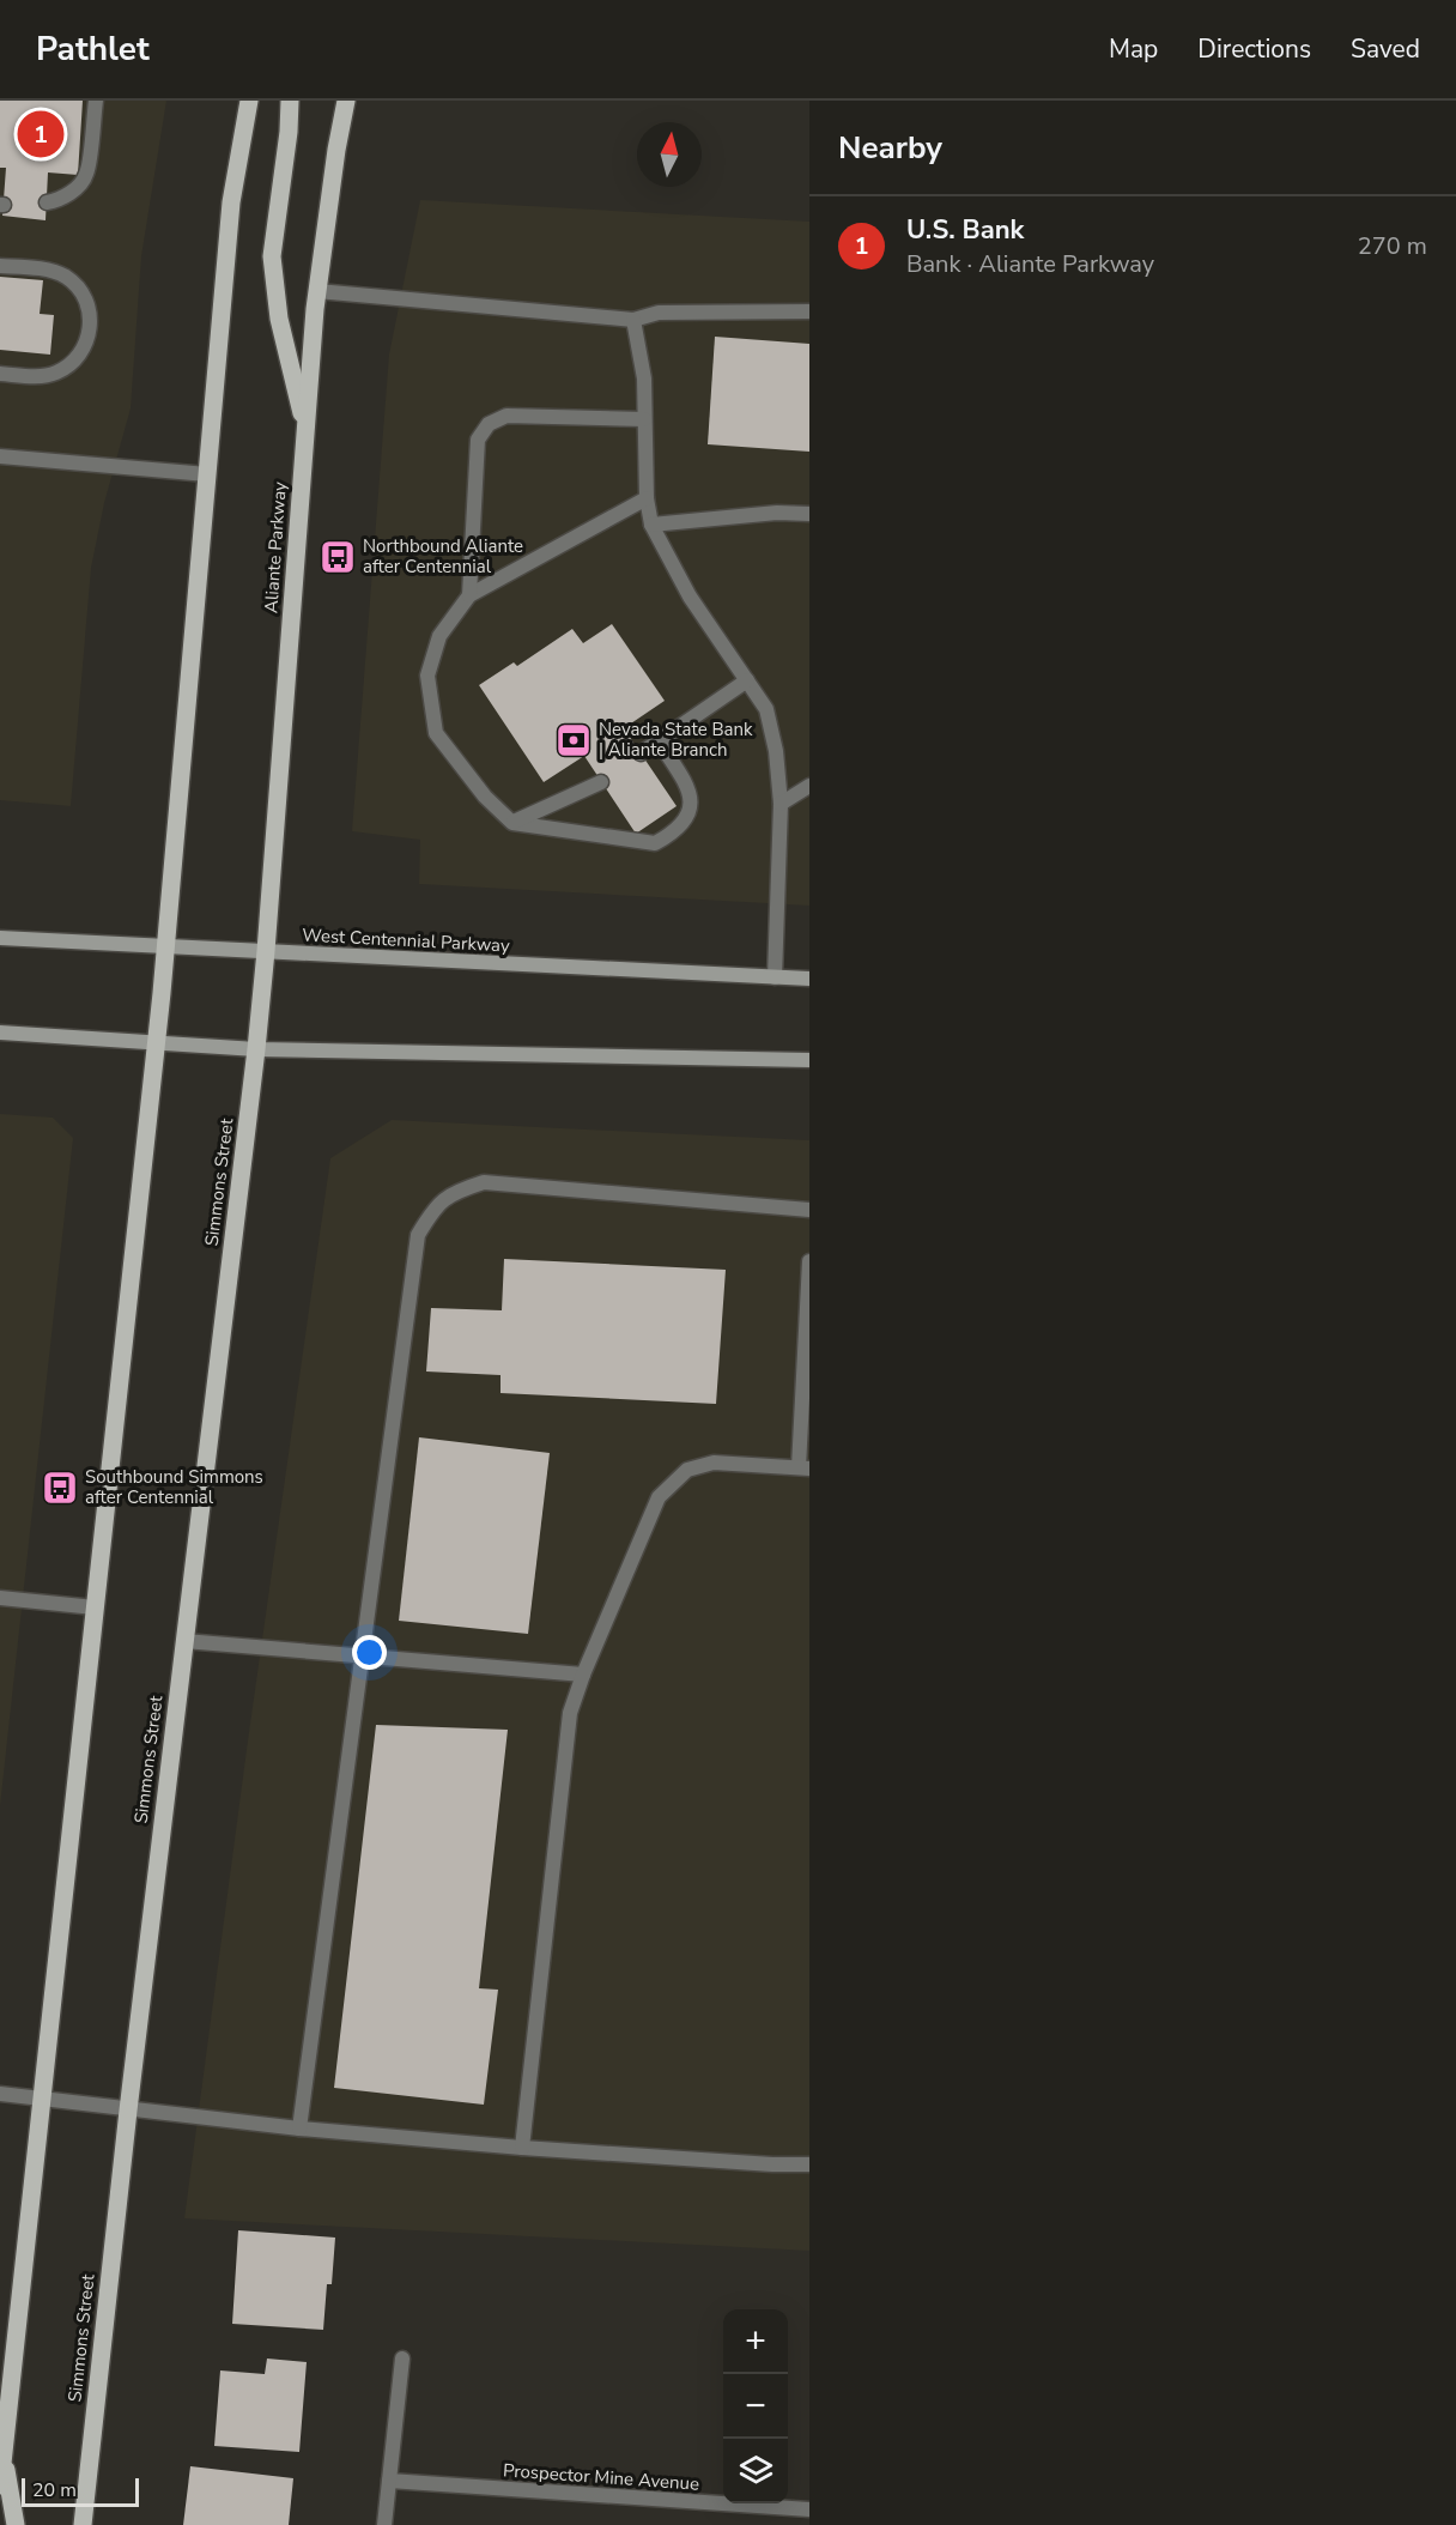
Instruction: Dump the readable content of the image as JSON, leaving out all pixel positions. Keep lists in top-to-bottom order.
{
  "streets": {
    "main road": ["Aliante Parkway", "West Centennial Parkway", "Simmons Street"],
    "street": ["Prospector Mine Avenue"]
  },
  "crossings": [
    ["Aliante Parkway", "West Centennial Parkway"],
    ["Aliante Parkway", "Simmons Street"]
  ],
  "places": {
    "bus stop": ["Northbound Aliante after Centennial", "Southbound Simmons after Centennial"],
    "bank": ["Nevada State Bank | Aliante Branch"]
  },
  "scale_bar": "20 m",
  "north": "top",
  "page": {
    "header": "Pathlet",
    "nav": ["Map", "Directions", "Saved"],
    "heading": "Nearby",
    "pins": "1",
    "list": [
      {
        "mark": "1",
        "name": "U.S. Bank",
        "note": "Bank · Aliante Parkway",
        "value": "270 m"
      }
    ],
    "map_buttons": ["+", "−"],
    "scale": "20 m"
  }
}
